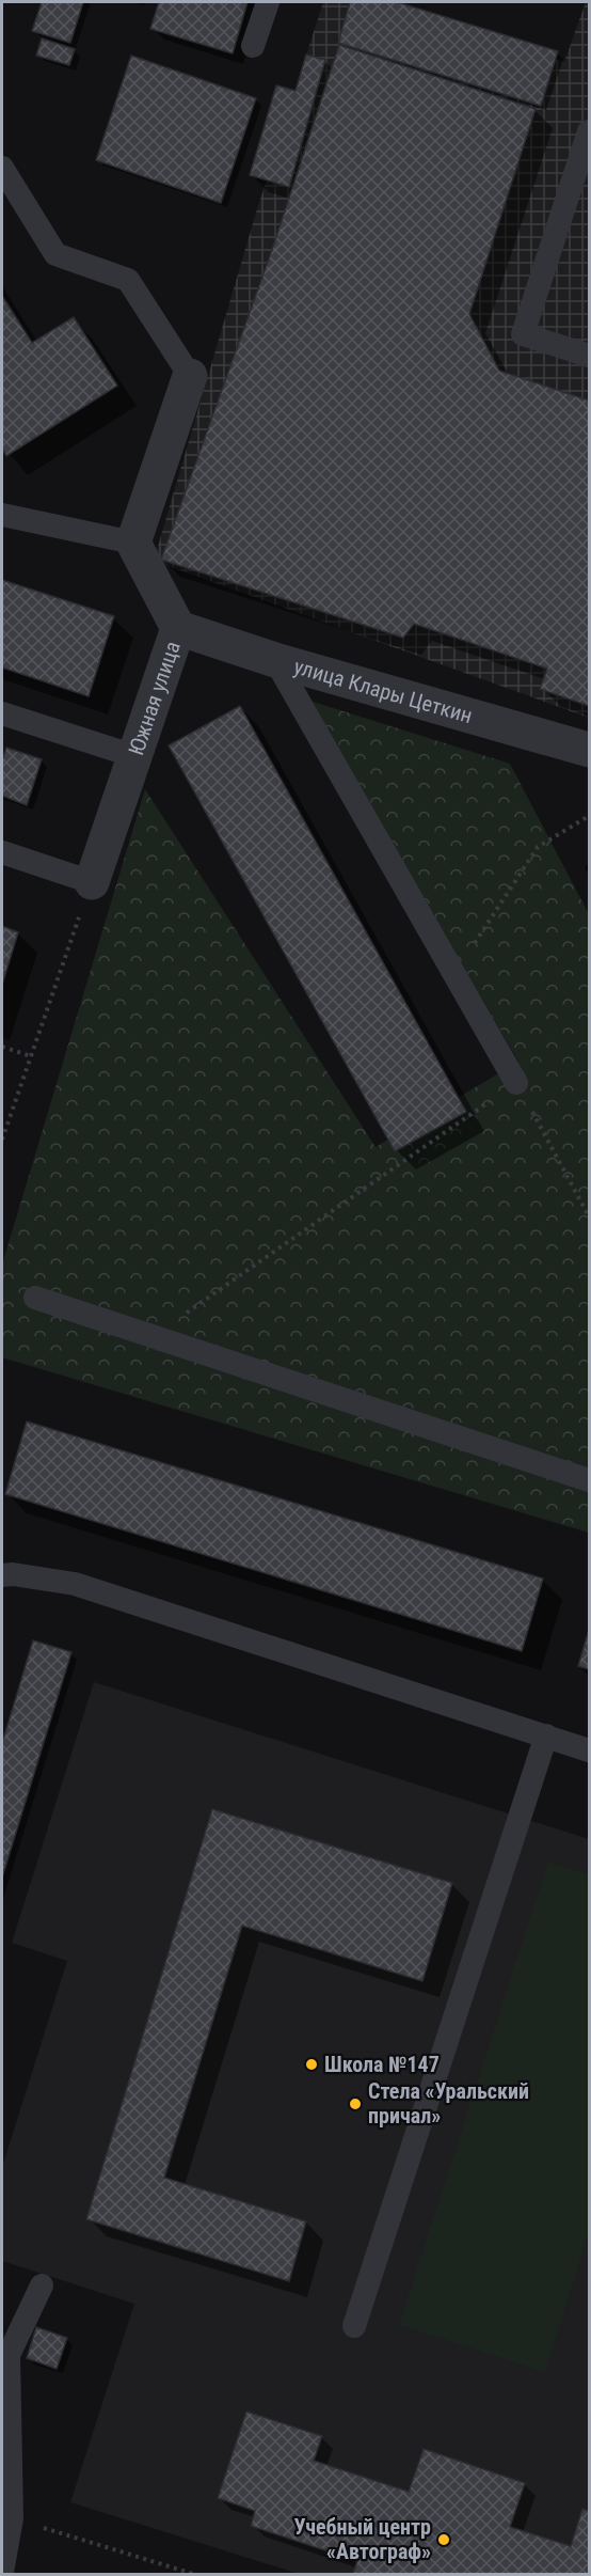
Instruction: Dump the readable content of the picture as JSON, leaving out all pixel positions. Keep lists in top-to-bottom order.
{
  "streets": {
    "street": ["улица Клары Цеткин", "Южная улица"]
  },
  "crossings": [
    ["улица Клары Цеткин", "Южная улица"]
  ],
  "places": ["Школа №147", "Стела «Уральский причал»", "Учебный центр «Автограф»"]
}
